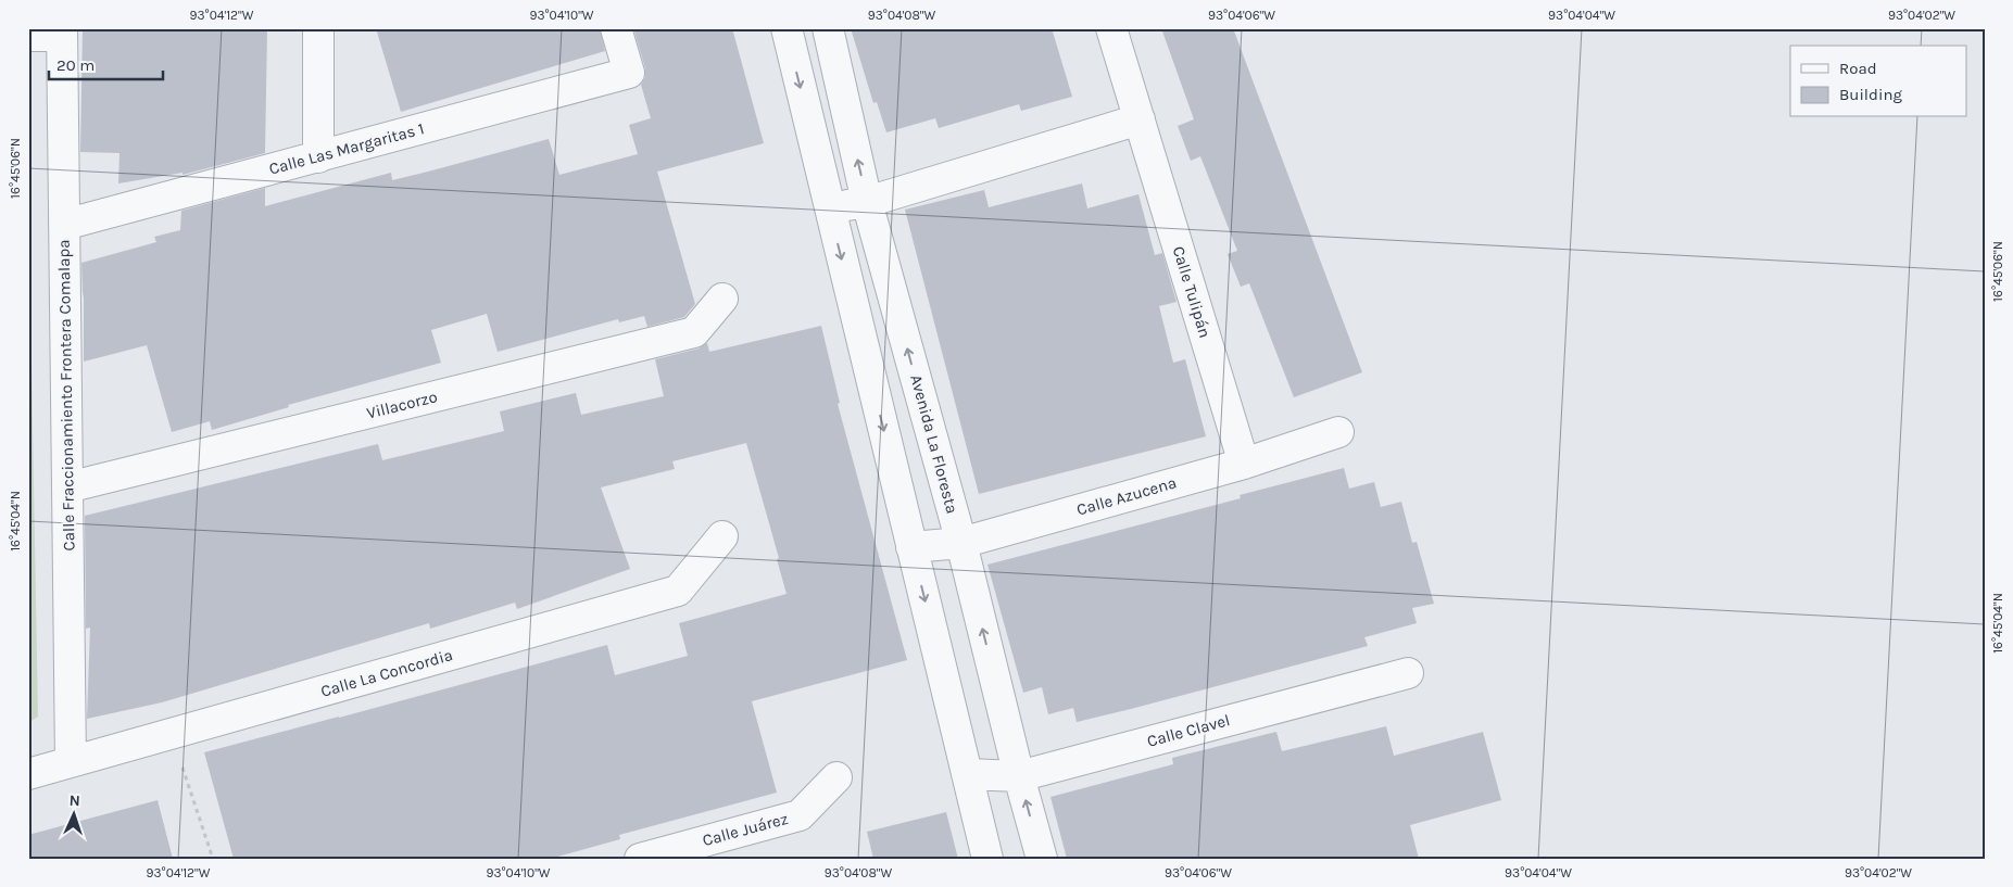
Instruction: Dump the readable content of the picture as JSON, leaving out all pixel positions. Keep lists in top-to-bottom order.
{
  "streets": {
    "street": [
      "Calle Las Margaritas 1",
      "Calle Tulipán",
      "Calle Fraccionamiento Frontera Comalapa",
      "Villacorzo",
      "Avenida La Floresta",
      "Calle Azucena",
      "Calle La Concordia",
      "Calle Clavel",
      "Calle Juárez"
    ]
  },
  "crossings": [
    ["Calle Las Margaritas 1", "Calle Fraccionamiento Frontera Comalapa"],
    ["Calle Tulipán", "Calle Azucena"],
    ["Calle Fraccionamiento Frontera Comalapa", "Villacorzo"],
    ["Calle Fraccionamiento Frontera Comalapa", "Calle La Concordia"],
    ["Avenida La Floresta", "Calle Azucena"],
    ["Avenida La Floresta", "Calle Clavel"]
  ],
  "legend": ["Road", "Building"],
  "scale_bar": "20 m",
  "north": "top",
  "coordinates": [
    "93°04'12\"W",
    "93°04'10\"W",
    "93°04'08\"W",
    "93°04'06\"W",
    "93°04'04\"W",
    "93°04'02\"W",
    "16°45'06\"N",
    "16°45'04\"N"
  ]
}
